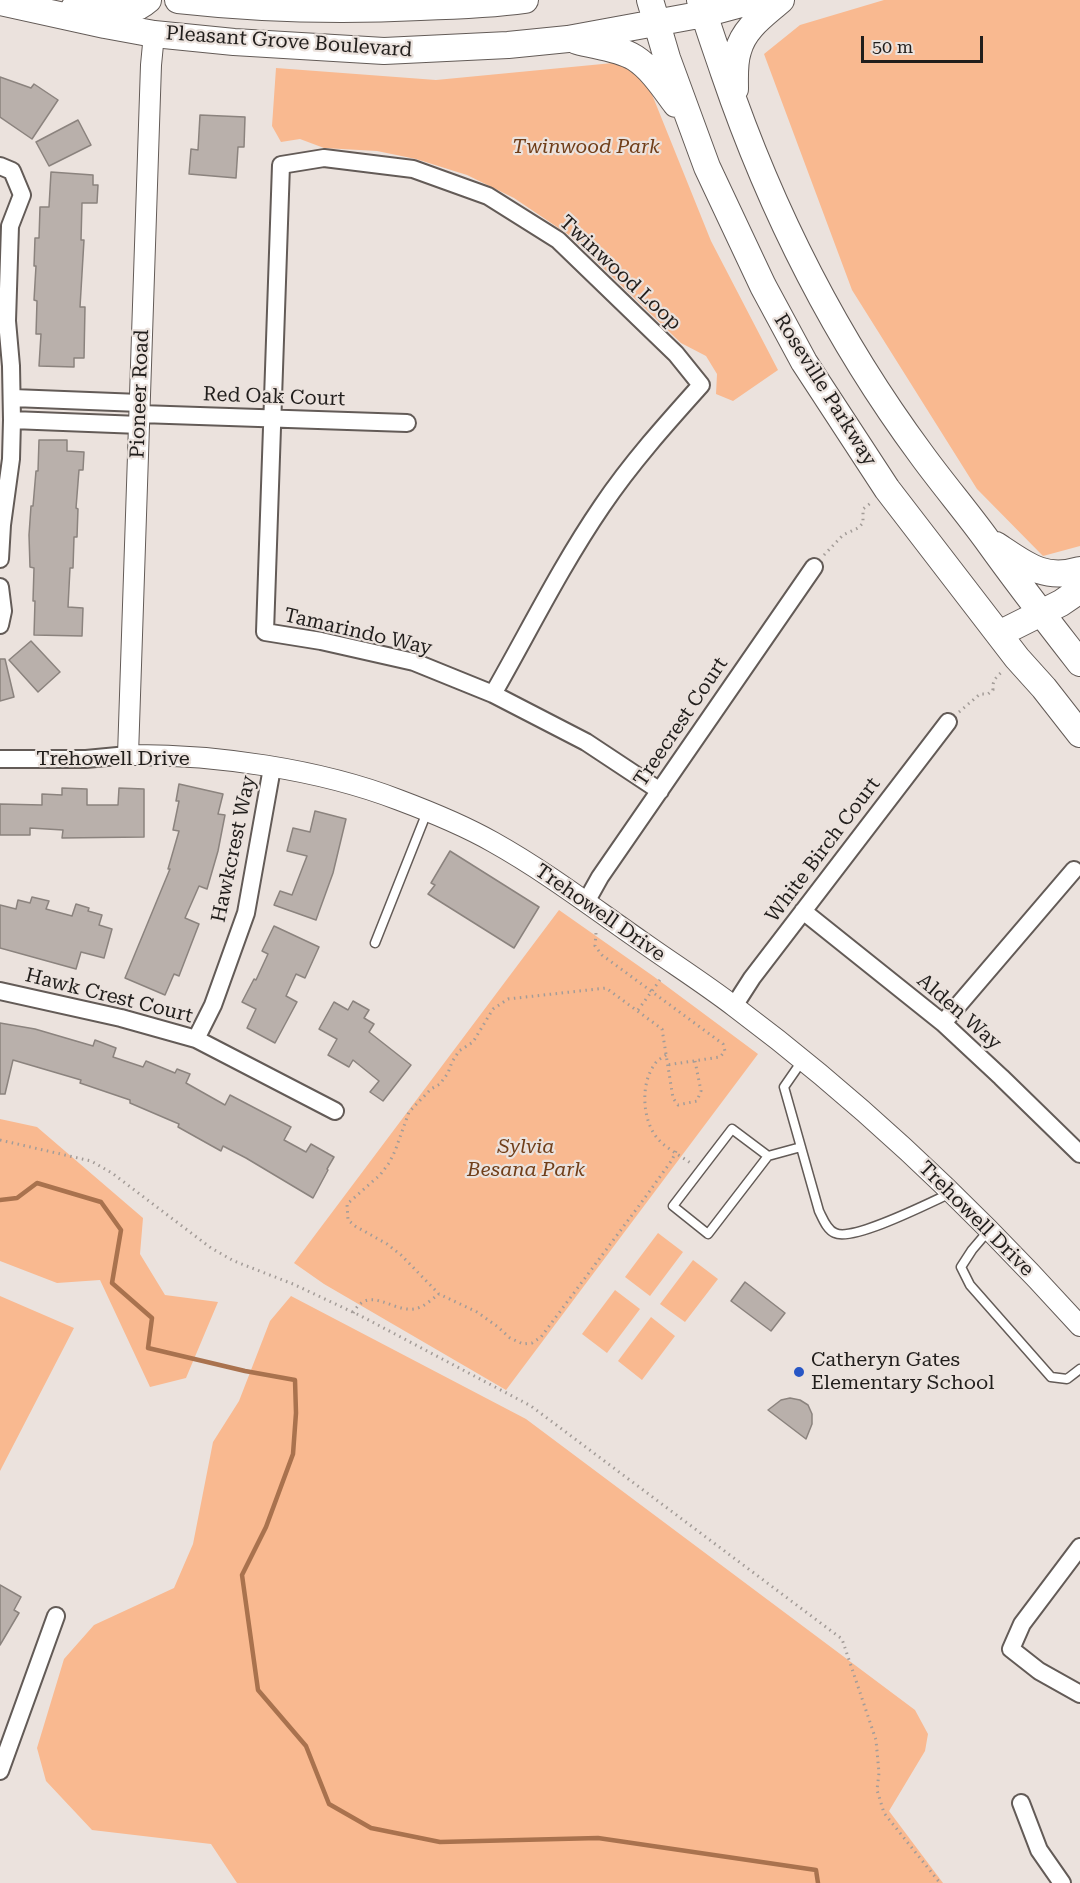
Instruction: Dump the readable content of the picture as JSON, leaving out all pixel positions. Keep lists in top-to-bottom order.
{
  "streets": {
    "main road": ["Pleasant Grove Boulevard", "Roseville Parkway"],
    "street": [
      "Twinwood Loop",
      "Pioneer Road",
      "Red Oak Court",
      "Tamarindo Way",
      "Treecrest Court",
      "Trehowell Drive",
      "Hawkcrest Way",
      "White Birch Court",
      "Hawk Crest Court",
      "Alden Way"
    ]
  },
  "crossings": [
    ["Pleasant Grove Boulevard", "Roseville Parkway"],
    ["Pleasant Grove Boulevard", "Pioneer Road"],
    ["Twinwood Loop", "Red Oak Court"],
    ["Twinwood Loop", "Tamarindo Way"],
    ["Pioneer Road", "Red Oak Court"],
    ["Pioneer Road", "Trehowell Drive"],
    ["Red Oak Court", "Tamarindo Way"],
    ["Tamarindo Way", "Treecrest Court"],
    ["Treecrest Court", "Trehowell Drive"],
    ["Trehowell Drive", "Hawkcrest Way"],
    ["Trehowell Drive", "White Birch Court"],
    ["Hawkcrest Way", "Hawk Crest Court"],
    ["White Birch Court", "Alden Way"]
  ],
  "parks": ["Twinwood Park", "Sylvia Besana Park"],
  "places": ["Catheryn Gates Elementary School"],
  "scale_bar": "50 m"
}
